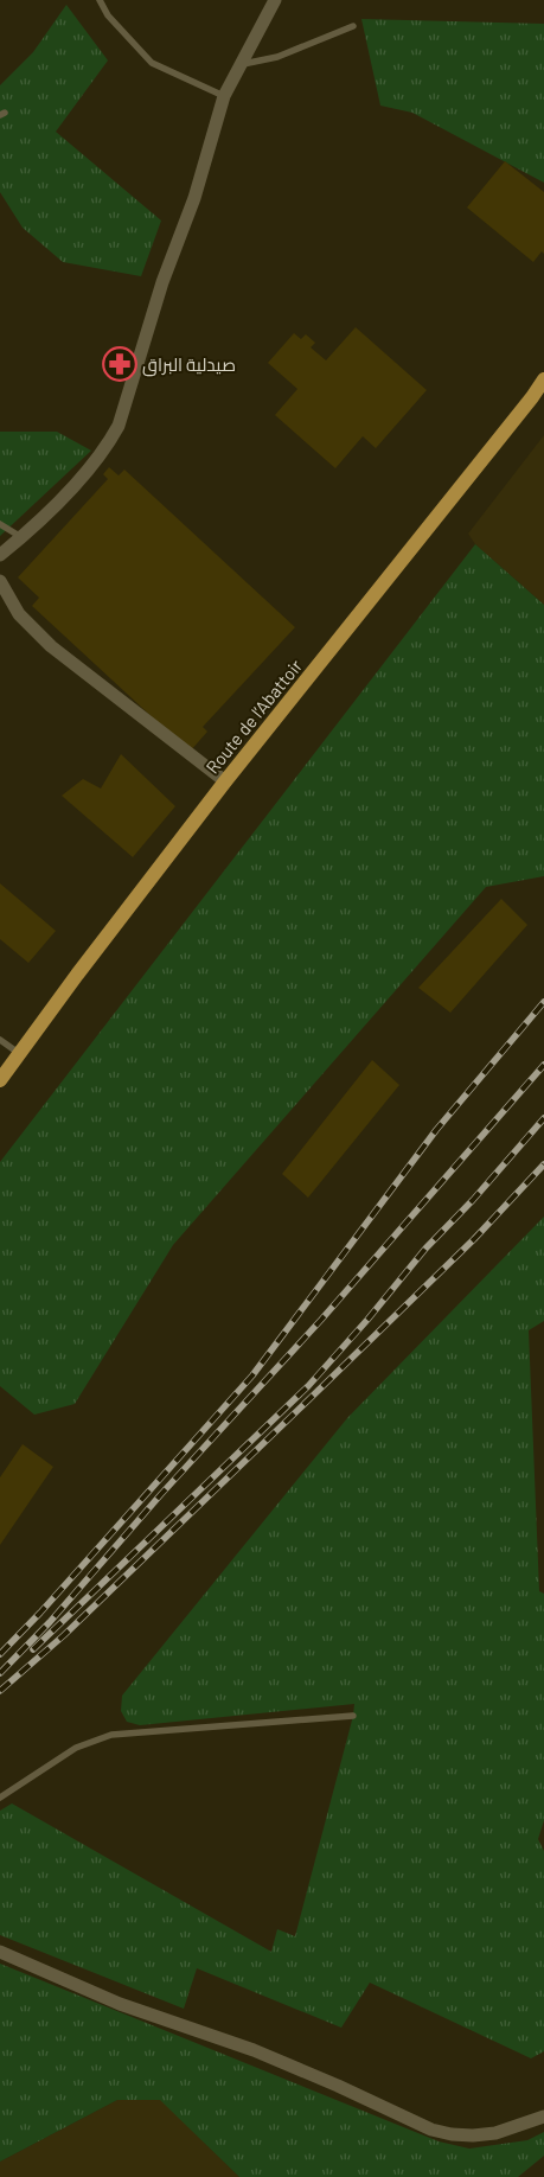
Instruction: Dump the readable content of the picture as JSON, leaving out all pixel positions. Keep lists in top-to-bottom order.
{
  "streets": {
    "main road": ["Route de l’Abattoir"]
  },
  "places": {
    "pharmacy": ["صيدلية البراق"]
  }
}
